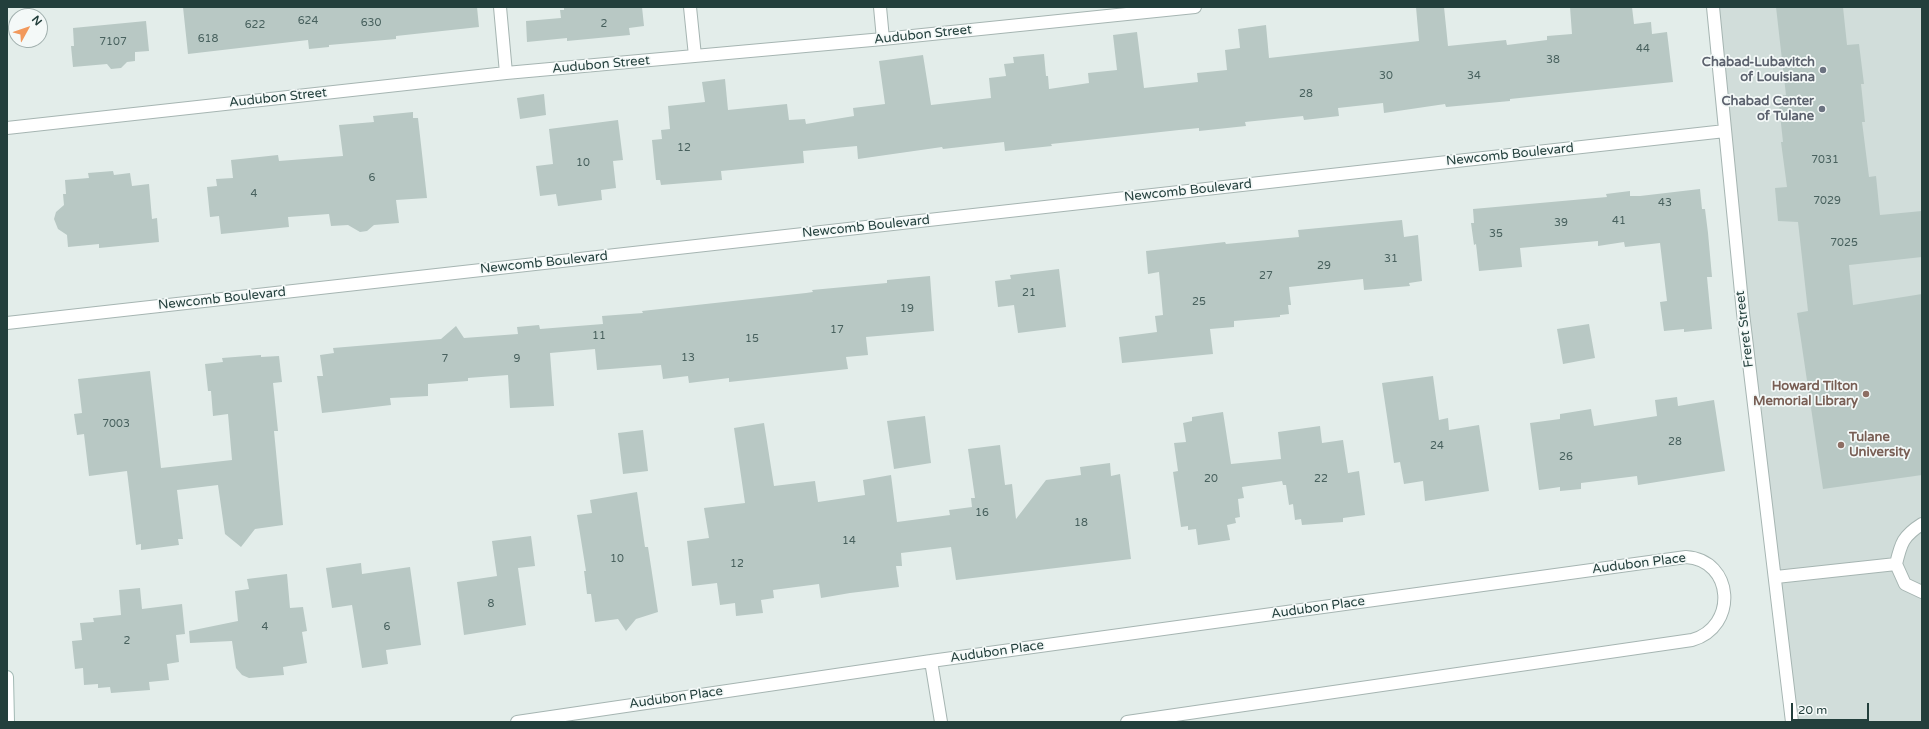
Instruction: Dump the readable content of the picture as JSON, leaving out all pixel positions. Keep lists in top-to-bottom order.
{
  "streets": {
    "street": [
      "Audubon Street",
      "Newcomb Boulevard",
      "Freret Street",
      "Audubon Place"
    ]
  },
  "crossings": [
    ["Newcomb Boulevard", "Freret Street"]
  ],
  "places": [
    "Chabad-Lubavitch of Louisiana",
    "Chabad Center of Tulane",
    "Howard Tilton Memorial Library",
    "Tulane University"
  ],
  "house_numbers": [
    "624",
    "630",
    "2",
    "622",
    "618",
    "7107",
    "44",
    "38",
    "30",
    "34",
    "28",
    "12",
    "7031",
    "10",
    "6",
    "4",
    "7029",
    "43",
    "41",
    "39",
    "35",
    "7025",
    "31",
    "29",
    "27",
    "21",
    "25",
    "19",
    "17",
    "11",
    "15",
    "13",
    "7",
    "9",
    "7003",
    "28",
    "24",
    "26",
    "20",
    "22",
    "16",
    "18",
    "14",
    "10",
    "12",
    "8",
    "4",
    "6",
    "2"
  ],
  "scale_bar": "20 m",
  "north": "top right"
}
